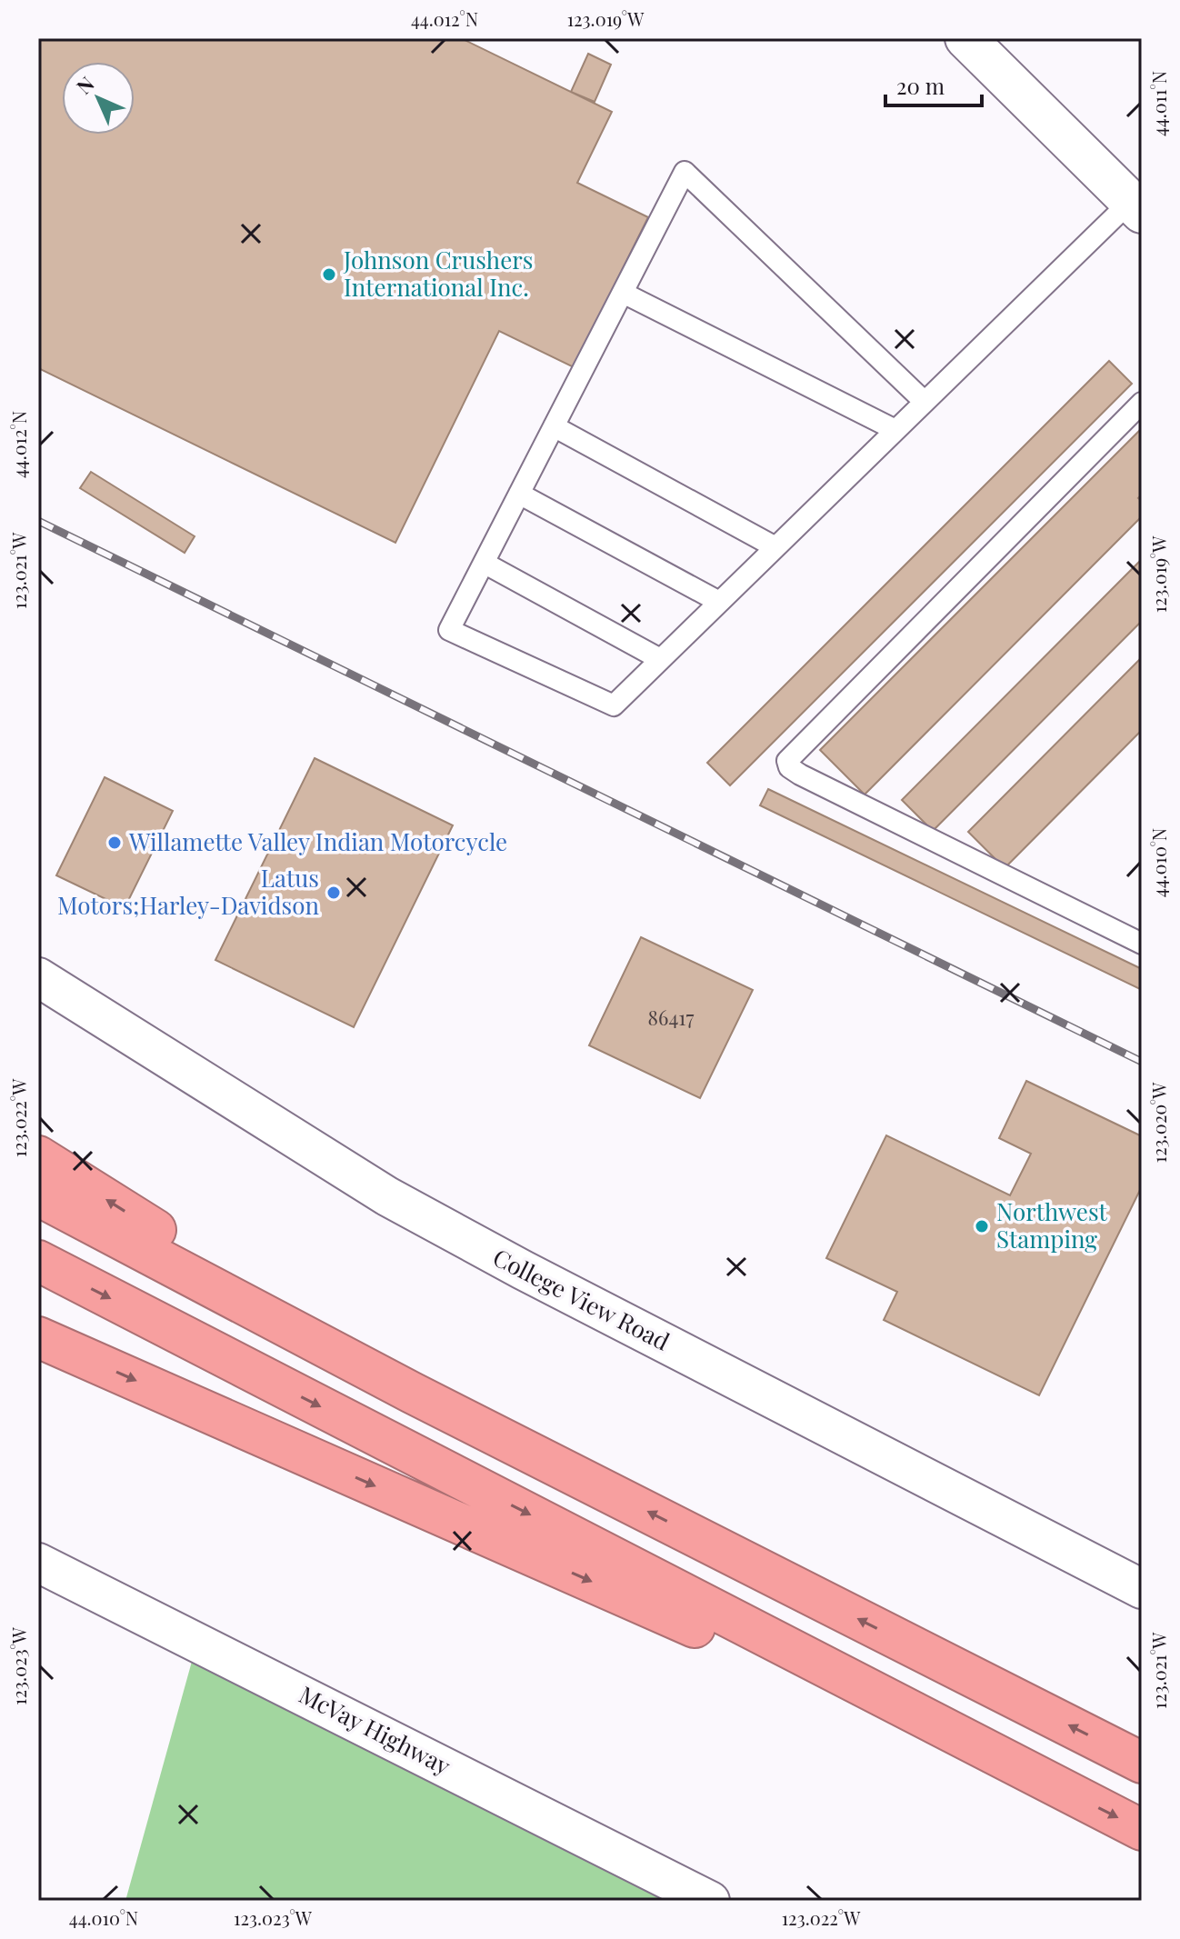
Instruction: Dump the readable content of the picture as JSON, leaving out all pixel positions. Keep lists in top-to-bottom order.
{
  "streets": {
    "street": ["College View Road", "McVay Highway"]
  },
  "places": [
    "Johnson Crushers International Inc.",
    "Willamette Valley Indian Motorcycle",
    "Latus Motors;Harley-Davidson",
    "Northwest Stamping"
  ],
  "house_numbers": ["86417"],
  "scale_bar": "20 m",
  "north": "top left",
  "coordinates": [
    "44.012°N",
    "123.019°W",
    "44.011°N",
    "123.021°W",
    "44.010°N",
    "123.022°W",
    "123.020°W",
    "123.023°W"
  ]
}
